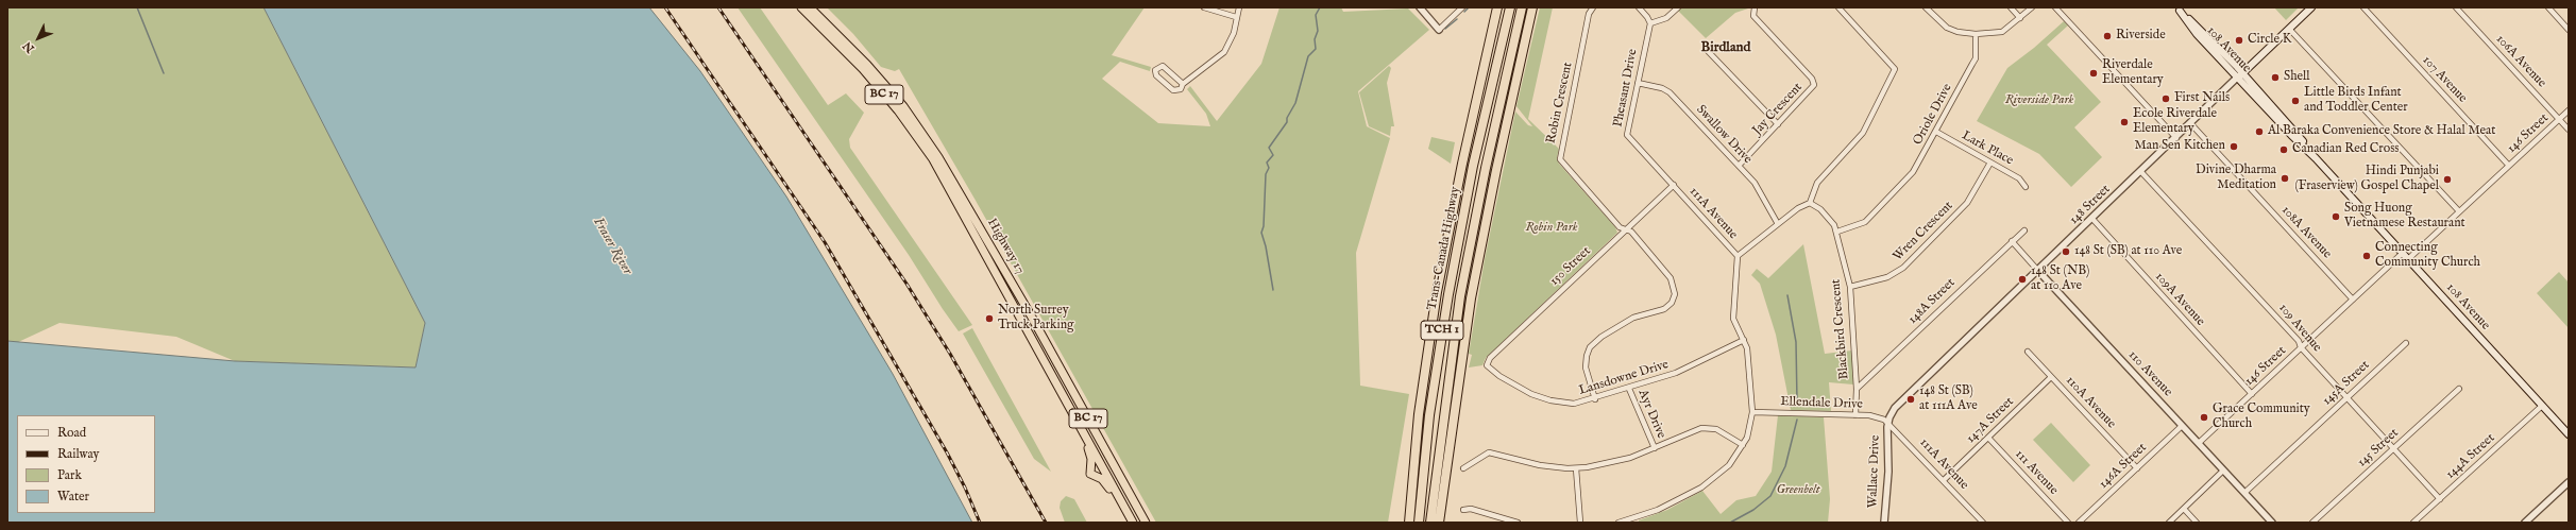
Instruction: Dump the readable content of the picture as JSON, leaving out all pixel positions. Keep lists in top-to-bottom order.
{
  "streets": {
    "highway": [
      "BC 17",
      "Highway 17",
      "Trans-Canada Highway",
      "TCH 1"
    ],
    "main road": ["108 Avenue", "148 Street"],
    "street": [
      "106A Avenue",
      "107 Avenue",
      "Pheasant Drive",
      "Robin Crescent",
      "Jay Crescent",
      "Oriole Drive",
      "146 Street",
      "Swallow Drive",
      "Lark Place",
      "111A Avenue",
      "Wren Crescent",
      "108A Avenue",
      "150 Street",
      "109A Avenue",
      "148A Street",
      "109 Avenue",
      "Blackbird Crescent",
      "110 Avenue",
      "Lansdowne Drive",
      "145A Street",
      "110A Avenue",
      "Ellendale Drive",
      "Ayr Drive",
      "147A Street",
      "145 Street",
      "144A Street",
      "146A Street",
      "Wallace Drive",
      "111 Avenue"
    ]
  },
  "crossings": [
    ["108 Avenue", "146 Street"],
    ["108 Avenue", "148 Street"],
    ["108 Avenue", "144A Street"],
    ["106A Avenue", "146 Street"],
    ["107 Avenue", "146 Street"],
    ["Pheasant Drive", "Swallow Drive"],
    ["Pheasant Drive", "111A Avenue"],
    ["Pheasant Drive", "150 Street"],
    ["Robin Crescent", "150 Street"],
    ["Jay Crescent", "Swallow Drive"],
    ["Oriole Drive", "Lark Place"],
    ["Oriole Drive", "Blackbird Crescent"],
    ["146 Street", "108A Avenue"],
    ["146 Street", "109A Avenue"],
    ["146 Street", "109 Avenue"],
    ["146 Street", "110 Avenue"],
    ["Lark Place", "Wren Crescent"],
    ["148 Street", "111A Avenue"],
    ["148 Street", "108A Avenue"],
    ["148 Street", "109A Avenue"],
    ["148 Street", "109 Avenue"],
    ["148 Street", "110 Avenue"],
    ["148 Street", "Ellendale Drive"],
    ["148 Street", "Wallace Drive"],
    ["111A Avenue", "150 Street"],
    ["111A Avenue", "Ellendale Drive"],
    ["111A Avenue", "147A Street"],
    ["111A Avenue", "Wallace Drive"],
    ["Wren Crescent", "Blackbird Crescent"],
    ["150 Street", "Lansdowne Drive"],
    ["148A Street", "Blackbird Crescent"],
    ["148A Street", "110 Avenue"],
    ["109 Avenue", "145A Street"],
    ["109 Avenue", "145 Street"],
    ["109 Avenue", "144A Street"],
    ["Blackbird Crescent", "Ellendale Drive"],
    ["110 Avenue", "145A Street"],
    ["110 Avenue", "146A Street"],
    ["Lansdowne Drive", "Ayr Drive"],
    ["110A Avenue", "147A Street"],
    ["110A Avenue", "146A Street"],
    ["Ellendale Drive", "Wallace Drive"],
    ["147A Street", "111 Avenue"]
  ],
  "districts": ["Birdland"],
  "water": ["Fraser River"],
  "parks": ["Riverside Park", "Robin Park", "Greenbelt"],
  "places": [
    "Riverside",
    "Circle K",
    "Riverdale Elementary",
    "Shell",
    "First Nails",
    "Little Birds Infant and Toddler Center",
    "Ecole Riverdale Elementary",
    "Al Baraka Convenience Store & Halal Meat",
    "Man Sen Kitchen",
    "Canadian Red Cross",
    "Divine Dharma Meditation",
    "Hindi Punjabi (Fraserview) Gospel Chapel",
    "Song Huong Vietnamese Restaurant",
    "148 St (SB) at 110 Ave",
    "Connecting Community Church",
    "148 St (NB) at 110 Ave",
    "North Surrey Truck Parking",
    "148 St (SB) at 111A Ave",
    "Grace Community Church"
  ],
  "legend": [
    "Road",
    "Railway",
    "Park",
    "Water"
  ],
  "north": "bottom left"
}
